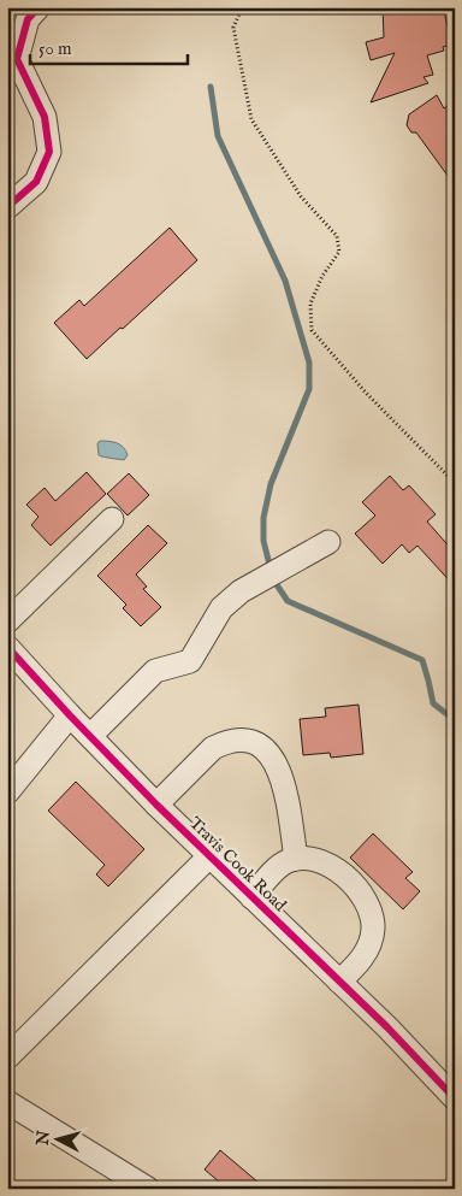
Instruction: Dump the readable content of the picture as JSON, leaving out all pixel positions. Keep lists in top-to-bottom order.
{
  "streets": {
    "street": ["Travis Cook Road"]
  },
  "scale_bar": "50 m",
  "north": "left"
}
